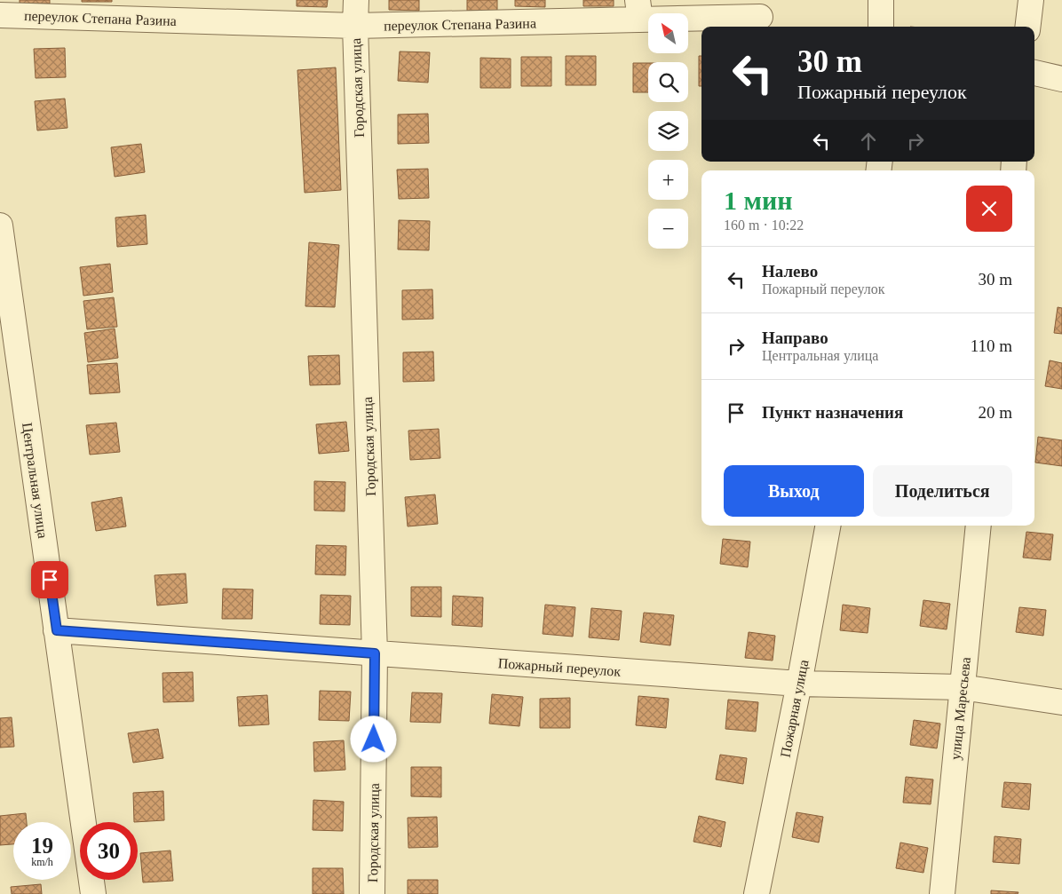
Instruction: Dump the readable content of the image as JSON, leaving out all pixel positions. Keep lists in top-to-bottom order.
{
  "streets": {
    "street": [
      "переулок Степана Разина",
      "Городская улица",
      "Центральная улица",
      "Пожарный переулок",
      "Пожарная улица",
      "улица Маресьева"
    ]
  },
  "crossings": [
    ["переулок Степана Разина", "Городская улица"],
    ["Городская улица", "Пожарный переулок"],
    ["Центральная улица", "Пожарный переулок"],
    ["Пожарный переулок", "Пожарная улица"],
    ["Пожарный переулок", "улица Маресьева"]
  ],
  "north": "top left",
  "page": {
    "map_buttons": ["+", "−"],
    "turn": ["30 m", "Пожарный переулок"],
    "heading": ["1 мин", "160 m · 10:22"],
    "list": [
      {
        "name": "Налево",
        "note": "Пожарный переулок",
        "value": "30 m"
      },
      {
        "name": "Направо",
        "note": "Центральная улица",
        "value": "110 m"
      },
      {
        "name": "Пункт назначения",
        "value": "20 m"
      }
    ],
    "buttons": ["Выход", "Поделиться"],
    "speed": "19 km/h",
    "limit": "30"
  }
}
